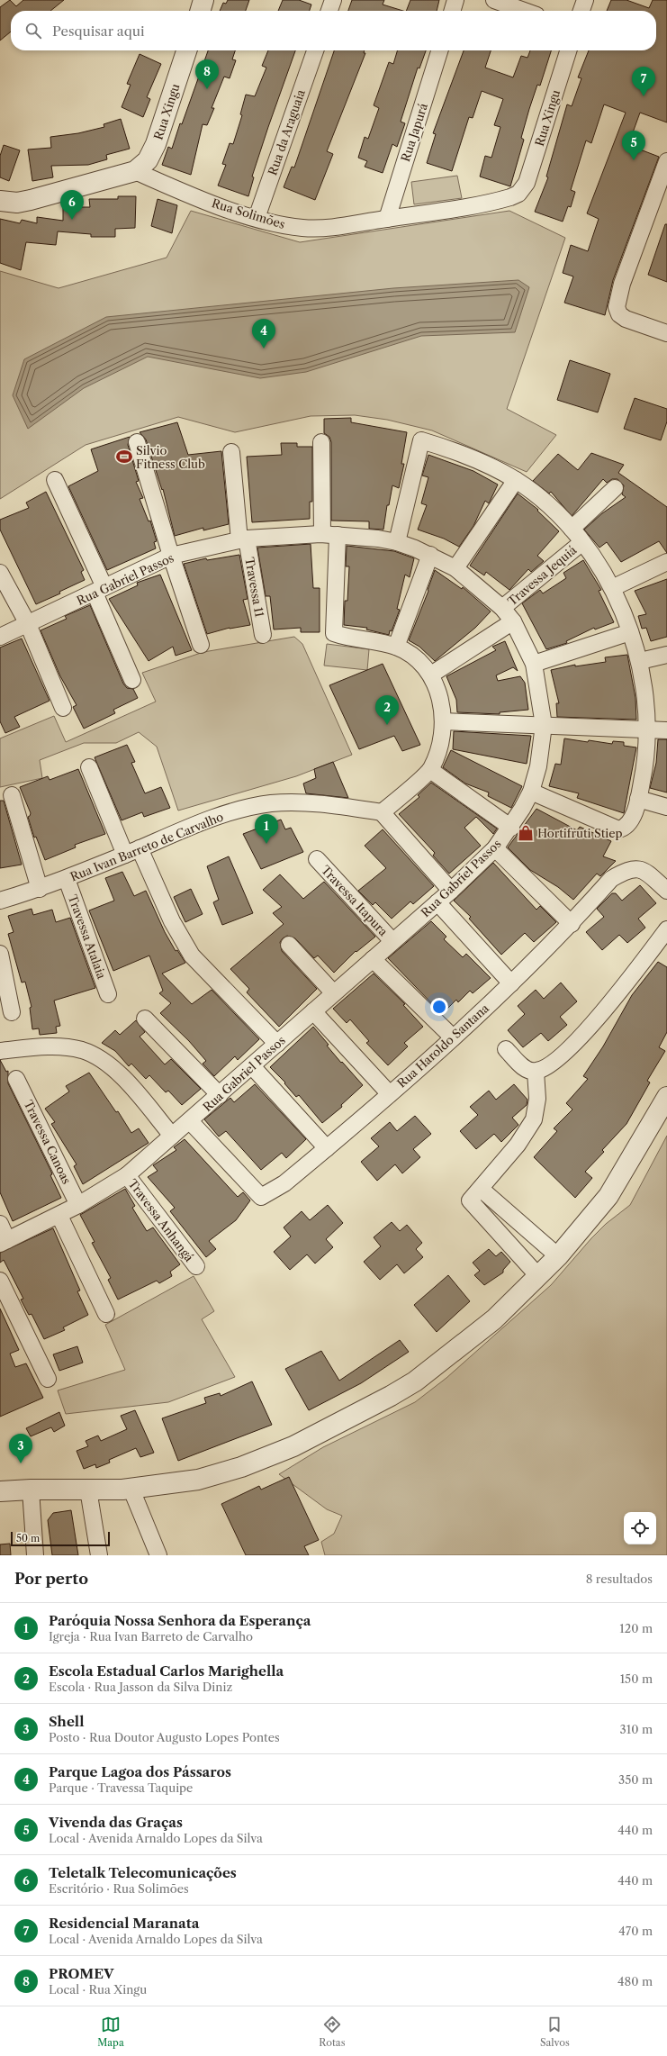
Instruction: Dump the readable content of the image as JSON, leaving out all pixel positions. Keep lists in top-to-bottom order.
{
  "streets": {
    "street": [
      "Rua Xingu",
      "Rua da Araguaia",
      "Rua Japurá",
      "Rua Solimões",
      "Travessa Jequiá",
      "Rua Gabriel Passos",
      "Travessa 11",
      "Rua Ivan Barreto de Carvalho",
      "Travessa Itapura",
      "Travessa Atalaia",
      "Rua Haroldo Santana",
      "Travessa Canoas",
      "Travessa Anhangá"
    ]
  },
  "crossings": [
    ["Rua Xingu", "Rua Solimões"],
    ["Rua da Araguaia", "Rua Solimões"],
    ["Rua Japurá", "Rua Solimões"],
    ["Travessa Jequiá", "Rua Gabriel Passos"],
    ["Rua Gabriel Passos", "Travessa 11"],
    ["Rua Gabriel Passos", "Travessa Itapura"],
    ["Rua Gabriel Passos", "Rua Haroldo Santana"],
    ["Rua Gabriel Passos", "Travessa Canoas"],
    ["Rua Gabriel Passos", "Travessa Anhangá"],
    ["Rua Ivan Barreto de Carvalho", "Travessa Atalaia"]
  ],
  "places": {
    "sports": ["Silvio Fitness Club"],
    "shop": ["Hortifruti Stiep"]
  },
  "scale_bar": "50 m",
  "page": {
    "search": "Pesquisar aqui",
    "pins": [
      "8",
      "7",
      "5",
      "6",
      "4",
      "2",
      "1",
      "3"
    ],
    "scale": "50 m",
    "heading": ["Por perto", "8 resultados"],
    "list": [
      {
        "mark": "1",
        "name": "Paróquia Nossa Senhora da Esperança",
        "note": "Igreja · Rua Ivan Barreto de Carvalho",
        "value": "120 m"
      },
      {
        "mark": "2",
        "name": "Escola Estadual Carlos Marighella",
        "note": "Escola · Rua Jasson da Silva Diniz",
        "value": "150 m"
      },
      {
        "mark": "3",
        "name": "Shell",
        "note": "Posto · Rua Doutor Augusto Lopes Pontes",
        "value": "310 m"
      },
      {
        "mark": "4",
        "name": "Parque Lagoa dos Pássaros",
        "note": "Parque · Travessa Taquipe",
        "value": "350 m"
      },
      {
        "mark": "5",
        "name": "Vivenda das Graças",
        "note": "Local · Avenida Arnaldo Lopes da Silva",
        "value": "440 m"
      },
      {
        "mark": "6",
        "name": "Teletalk Telecomunicações",
        "note": "Escritório · Rua Solimões",
        "value": "440 m"
      },
      {
        "mark": "7",
        "name": "Residencial Maranata",
        "note": "Local · Avenida Arnaldo Lopes da Silva",
        "value": "470 m"
      },
      {
        "mark": "8",
        "name": "PROMEV",
        "note": "Local · Rua Xingu",
        "value": "480 m"
      }
    ],
    "nav": ["Mapa", "Rotas", "Salvos"]
  }
}
